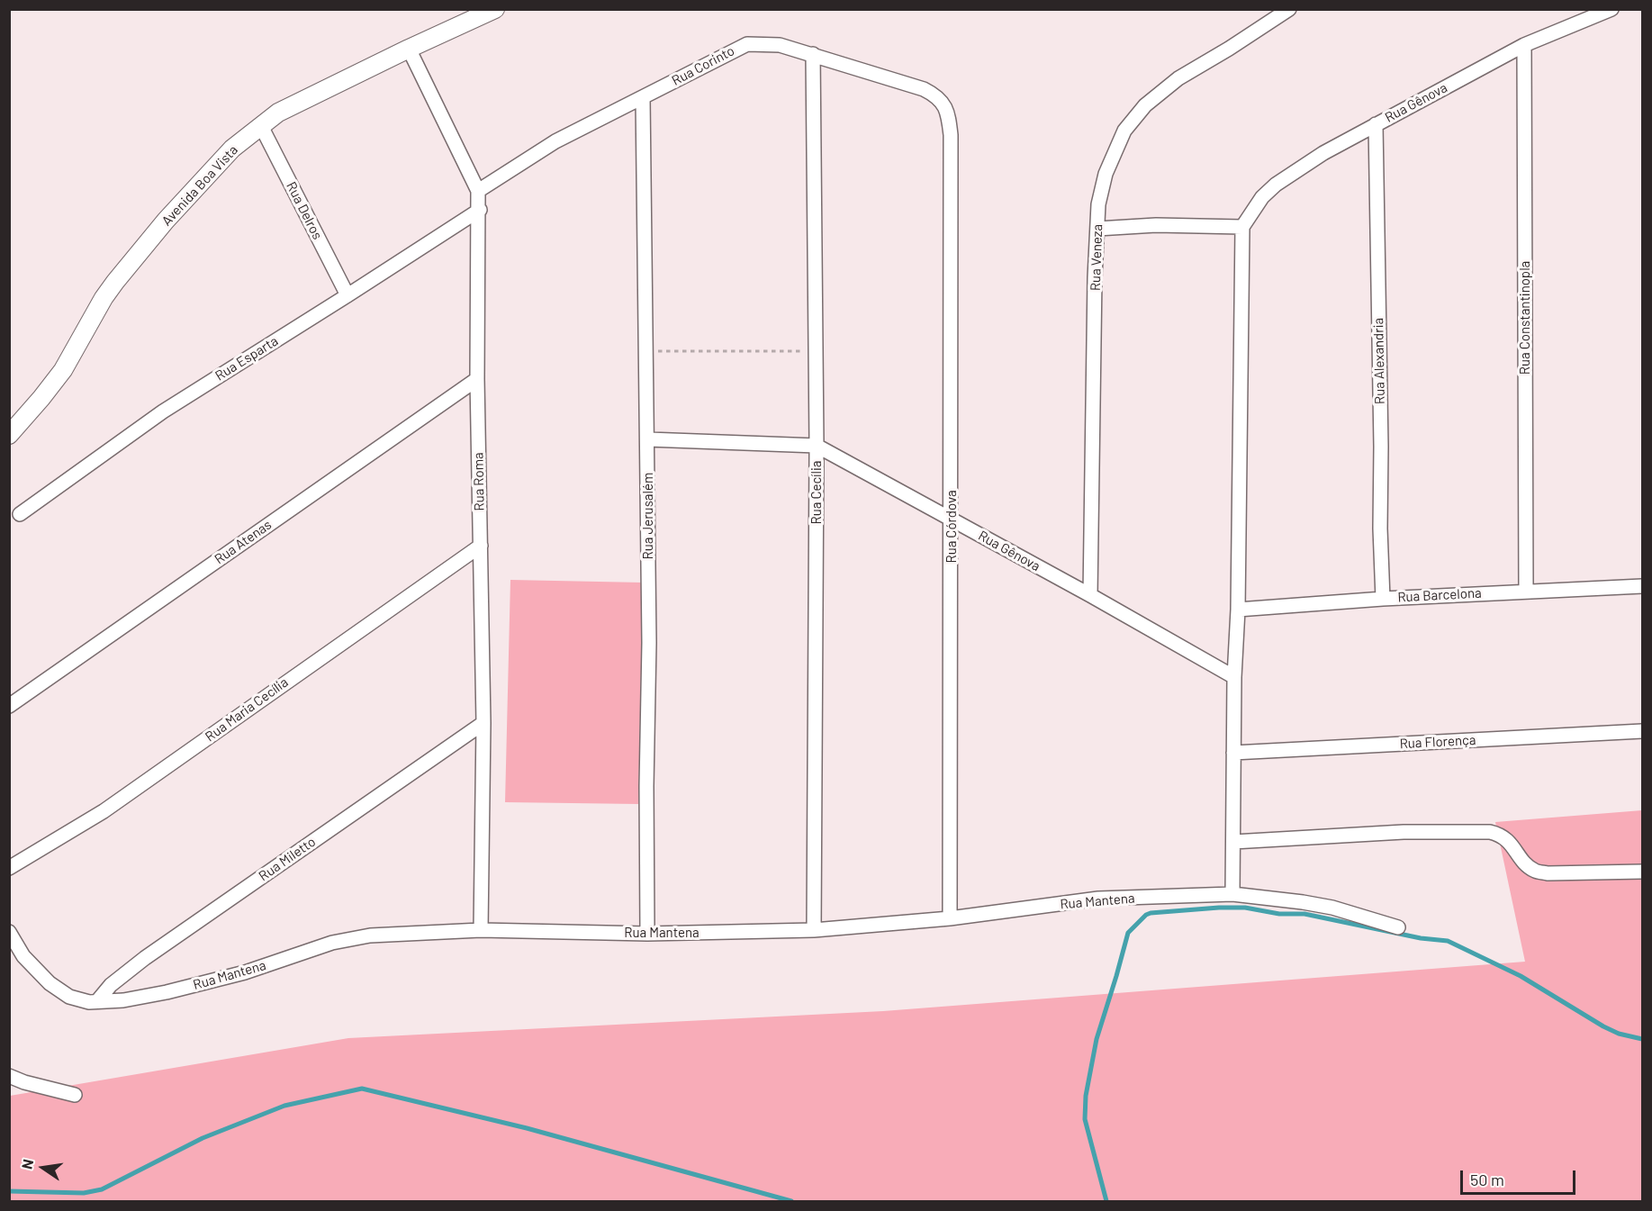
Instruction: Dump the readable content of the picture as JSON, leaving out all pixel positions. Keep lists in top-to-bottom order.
{
  "streets": {
    "street": [
      "Rua Corinto",
      "Rua Gênova",
      "Avenida Boa Vista",
      "Rua Delros",
      "Rua Veneza",
      "Rua Constantinopla",
      "Rua Esparta",
      "Rua Alexandria",
      "Rua Roma",
      "Rua Cecília",
      "Rua Jerusalém",
      "Rua Córdova",
      "Rua Atenas",
      "Rua Barcelona",
      "Rua Maria Cecília",
      "Rua Florença",
      "Rua Miletto",
      "Rua Mantena"
    ]
  },
  "crossings": [
    ["Rua Corinto", "Rua Roma"],
    ["Rua Corinto", "Rua Cecília"],
    ["Rua Corinto", "Rua Jerusalém"],
    ["Rua Corinto", "Rua Córdova"],
    ["Rua Gênova", "Rua Veneza"],
    ["Rua Gênova", "Rua Constantinopla"],
    ["Rua Gênova", "Rua Alexandria"],
    ["Rua Gênova", "Rua Cecília"],
    ["Rua Gênova", "Rua Jerusalém"],
    ["Rua Gênova", "Rua Córdova"],
    ["Avenida Boa Vista", "Rua Delros"],
    ["Avenida Boa Vista", "Rua Roma"],
    ["Rua Delros", "Rua Esparta"],
    ["Rua Constantinopla", "Rua Barcelona"],
    ["Rua Esparta", "Rua Roma"],
    ["Rua Alexandria", "Rua Barcelona"],
    ["Rua Roma", "Rua Atenas"],
    ["Rua Roma", "Rua Maria Cecília"],
    ["Rua Roma", "Rua Miletto"],
    ["Rua Roma", "Rua Mantena"],
    ["Rua Cecília", "Rua Mantena"],
    ["Rua Jerusalém", "Rua Mantena"],
    ["Rua Córdova", "Rua Mantena"],
    ["Rua Miletto", "Rua Mantena"]
  ],
  "scale_bar": "50 m",
  "north": "left"
}
